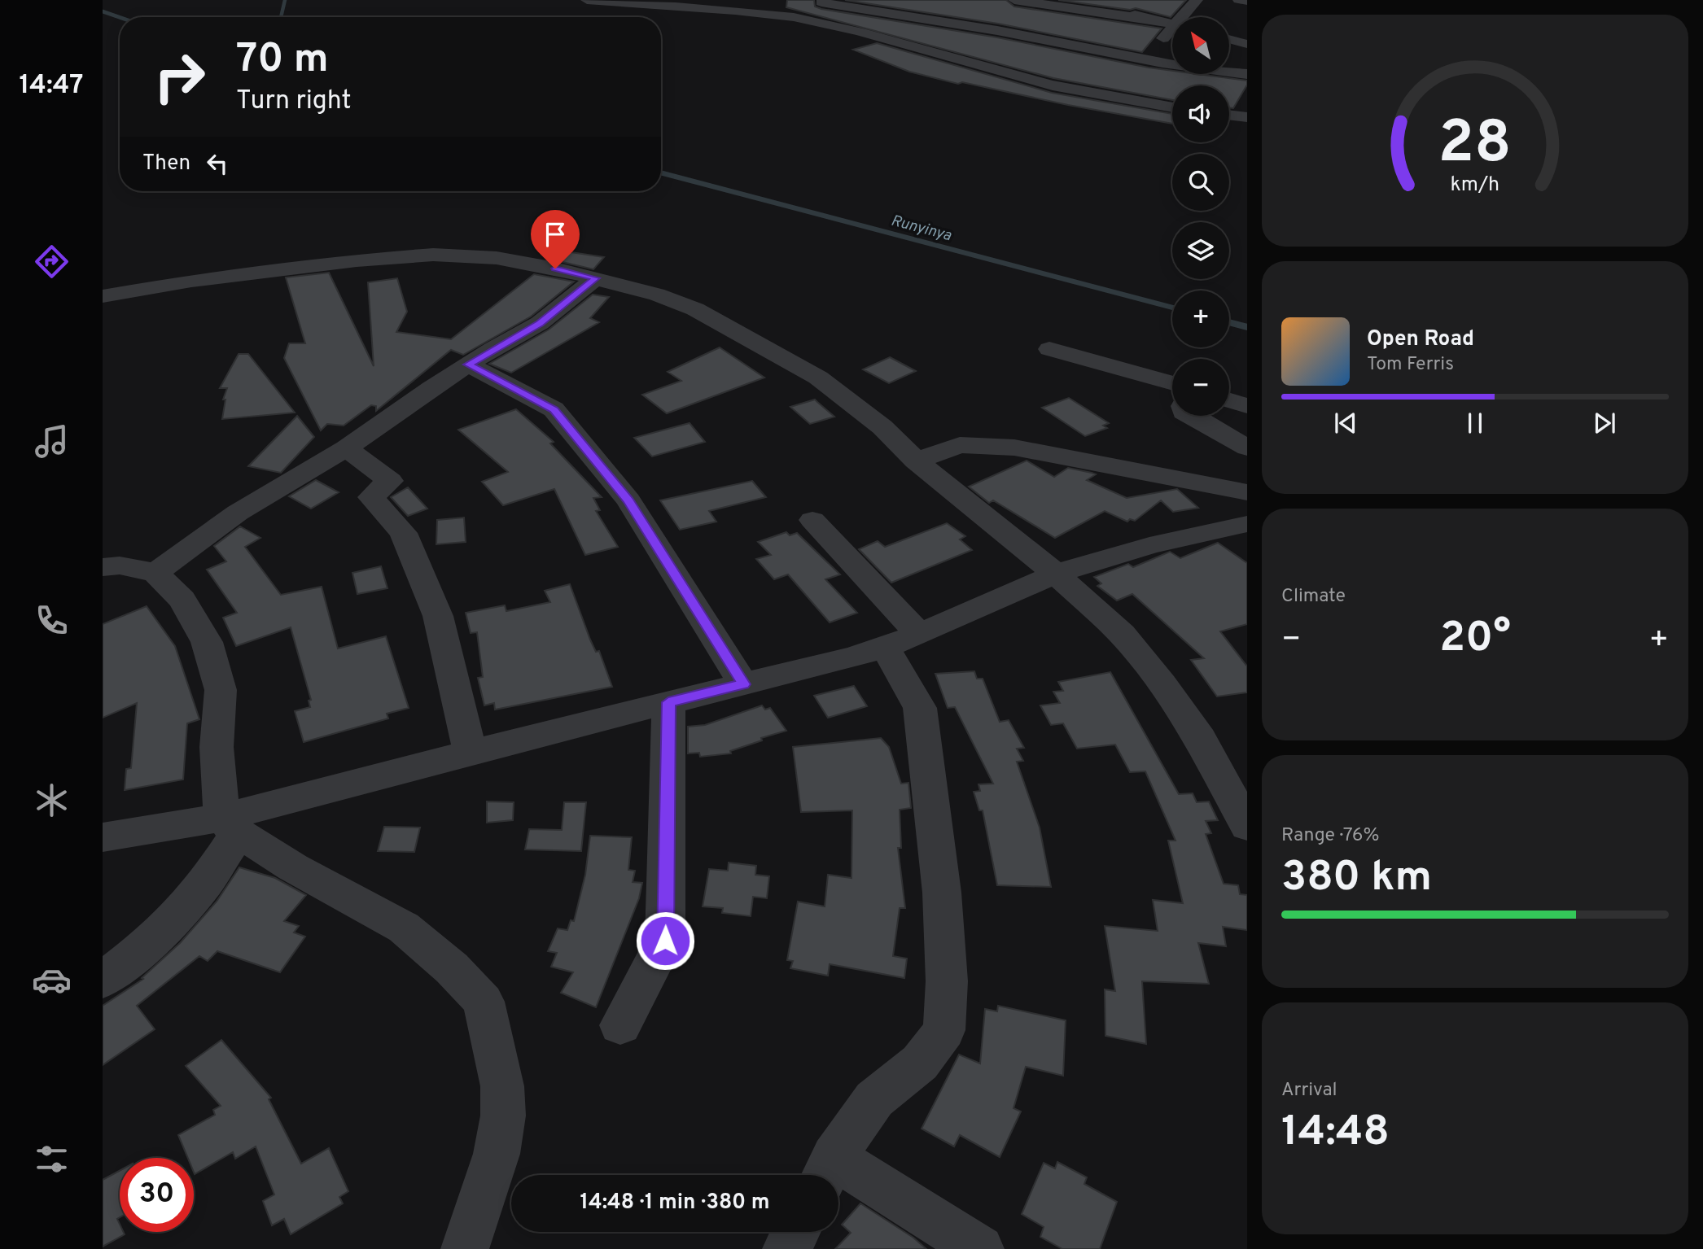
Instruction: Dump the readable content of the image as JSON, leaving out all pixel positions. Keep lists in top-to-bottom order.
{
  "water": ["Runyinya"],
  "north": "top left",
  "page": {
    "tabs": "14:47",
    "map_buttons": ["+", "−"],
    "turn": ["70 m", "Turn right"],
    "then": "Then",
    "song": ["Open Road", "Tom Ferris"],
    "tile": [
      "Climate",
      ["Range · 76%", "380 km"],
      ["Arrival", "14:48"]
    ],
    "heat": ["−", "20°", "+"],
    "limit": "30",
    "trip": "14:48 · 1 min · 380 m",
    "gauge": ["28", "km/h"]
  }
}
